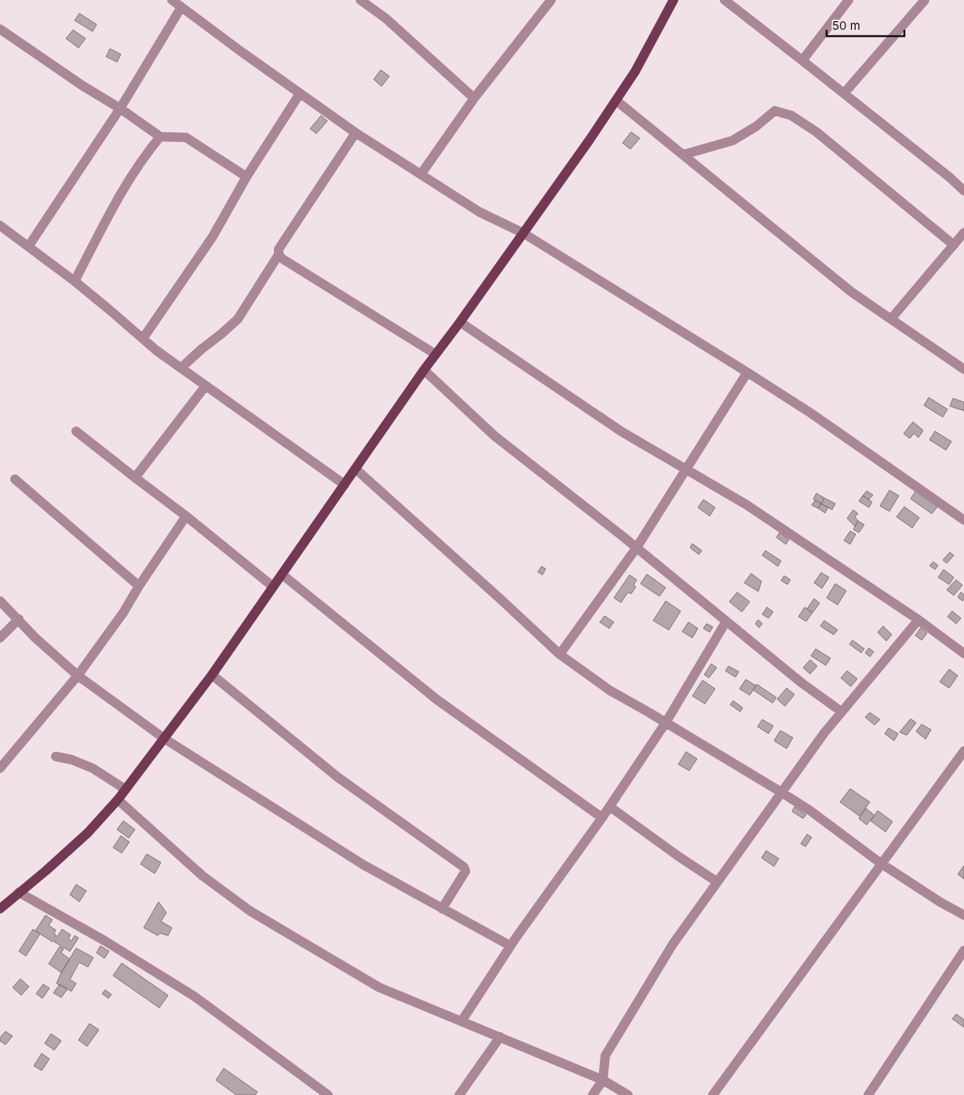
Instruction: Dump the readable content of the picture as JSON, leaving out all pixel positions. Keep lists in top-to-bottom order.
{
  "scale_bar": "50 m"
}
